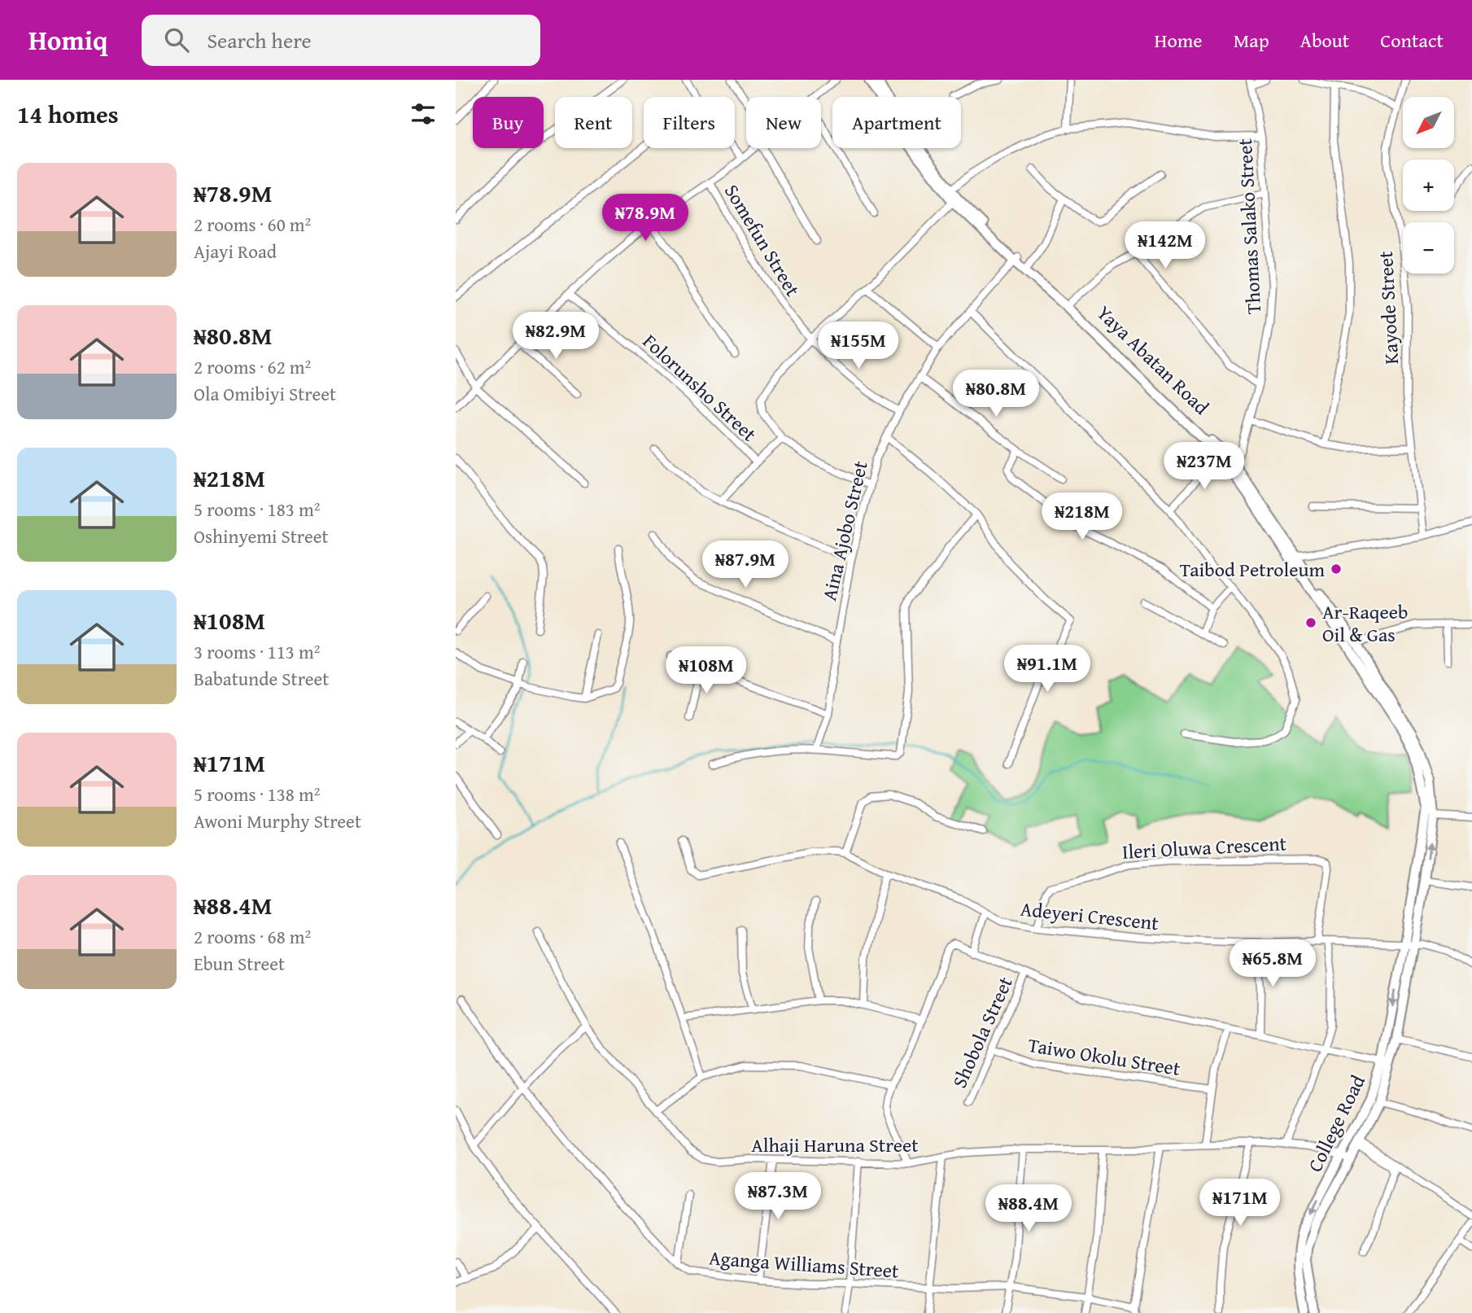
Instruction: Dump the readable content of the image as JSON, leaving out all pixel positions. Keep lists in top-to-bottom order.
{
  "streets": {
    "main road": ["Yaya Abatan Road", "College Road"],
    "street": [
      "Thomas Salako Street",
      "Somefun Street",
      "Kayode Street",
      "Folorunsho Street",
      "Aina Ajobo Street",
      "Ileri Oluwa Crescent",
      "Adeyeri Crescent",
      "Shobola Street",
      "Taiwo Okolu Street",
      "Alhaji Haruna Street",
      "Aganga Williams Street"
    ]
  },
  "crossings": [
    ["Thomas Salako Street", "Yaya Abatan Road"],
    ["Somefun Street", "Aina Ajobo Street"],
    ["Yaya Abatan Road", "Aina Ajobo Street"],
    ["Yaya Abatan Road", "Adeyeri Crescent"],
    ["Yaya Abatan Road", "College Road"],
    ["Ileri Oluwa Crescent", "Adeyeri Crescent"],
    ["Adeyeri Crescent", "College Road"],
    ["Shobola Street", "Taiwo Okolu Street"],
    ["College Road", "Alhaji Haruna Street"]
  ],
  "places": ["Taibod Petroleum", "Ar-Raqeeb Oil & Gas"],
  "north": "bottom left",
  "page": {
    "header": "Homiq",
    "search": "Search here",
    "nav": [
      "Home",
      "Map",
      "About",
      "Contact"
    ],
    "heading": "14 homes",
    "map_buttons": ["+", "−"],
    "chip": [
      "Buy",
      "Rent",
      "Filters",
      "New",
      "Apartment"
    ],
    "list": [
      {
        "name": "₦78.9M",
        "note": "2 rooms · 60 m² · Ajayi Road"
      },
      {
        "name": "₦80.8M",
        "note": "2 rooms · 62 m² · Ola Omibiyi Street"
      },
      {
        "name": "₦218M",
        "note": "5 rooms · 183 m² · Oshinyemi Street"
      },
      {
        "name": "₦108M",
        "note": "3 rooms · 113 m² · Babatunde Street"
      },
      {
        "name": "₦171M",
        "note": "5 rooms · 138 m² · Awoni Murphy Street"
      },
      {
        "name": "₦88.4M",
        "note": "2 rooms · 68 m² · Ebun Street"
      }
    ],
    "price": [
      "₦78.9M",
      "₦142M",
      "₦82.9M",
      "₦155M",
      "₦80.8M",
      "₦237M",
      "₦218M",
      "₦87.9M",
      "₦91.1M",
      "₦108M",
      "₦65.8M",
      "₦87.3M",
      "₦171M",
      "₦88.4M"
    ]
  }
}
